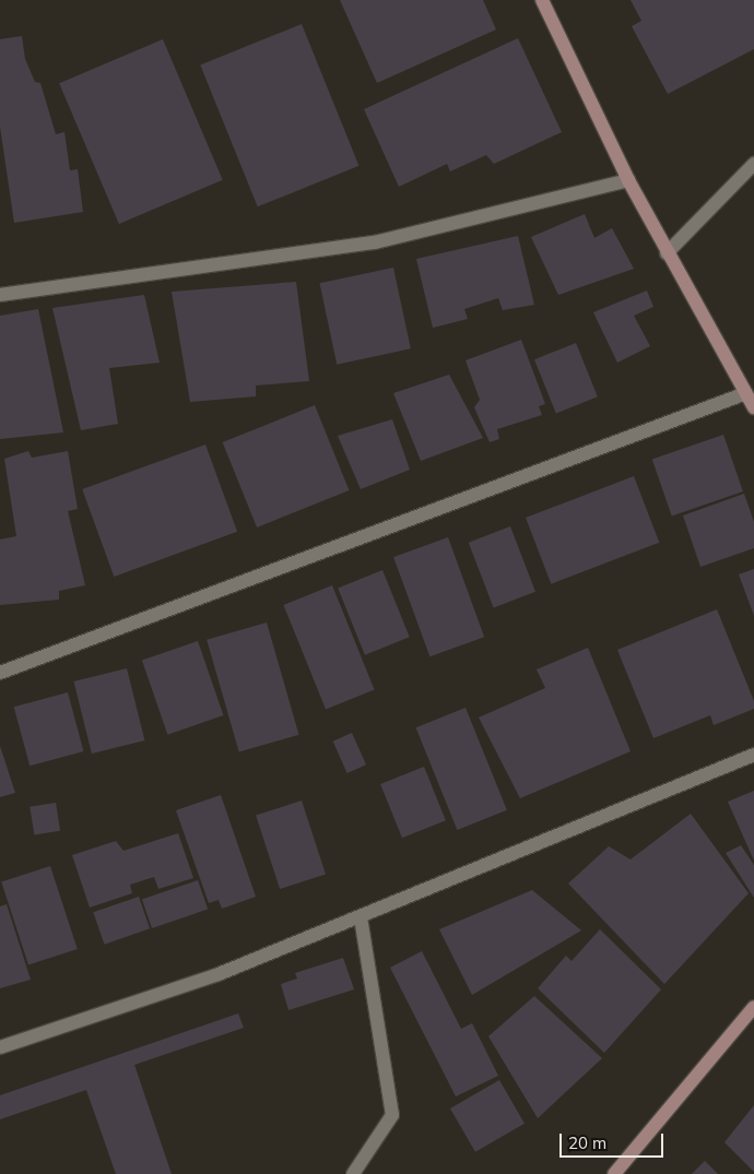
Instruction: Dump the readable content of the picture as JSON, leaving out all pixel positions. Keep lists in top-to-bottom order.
{
  "scale_bar": "20 m"
}
